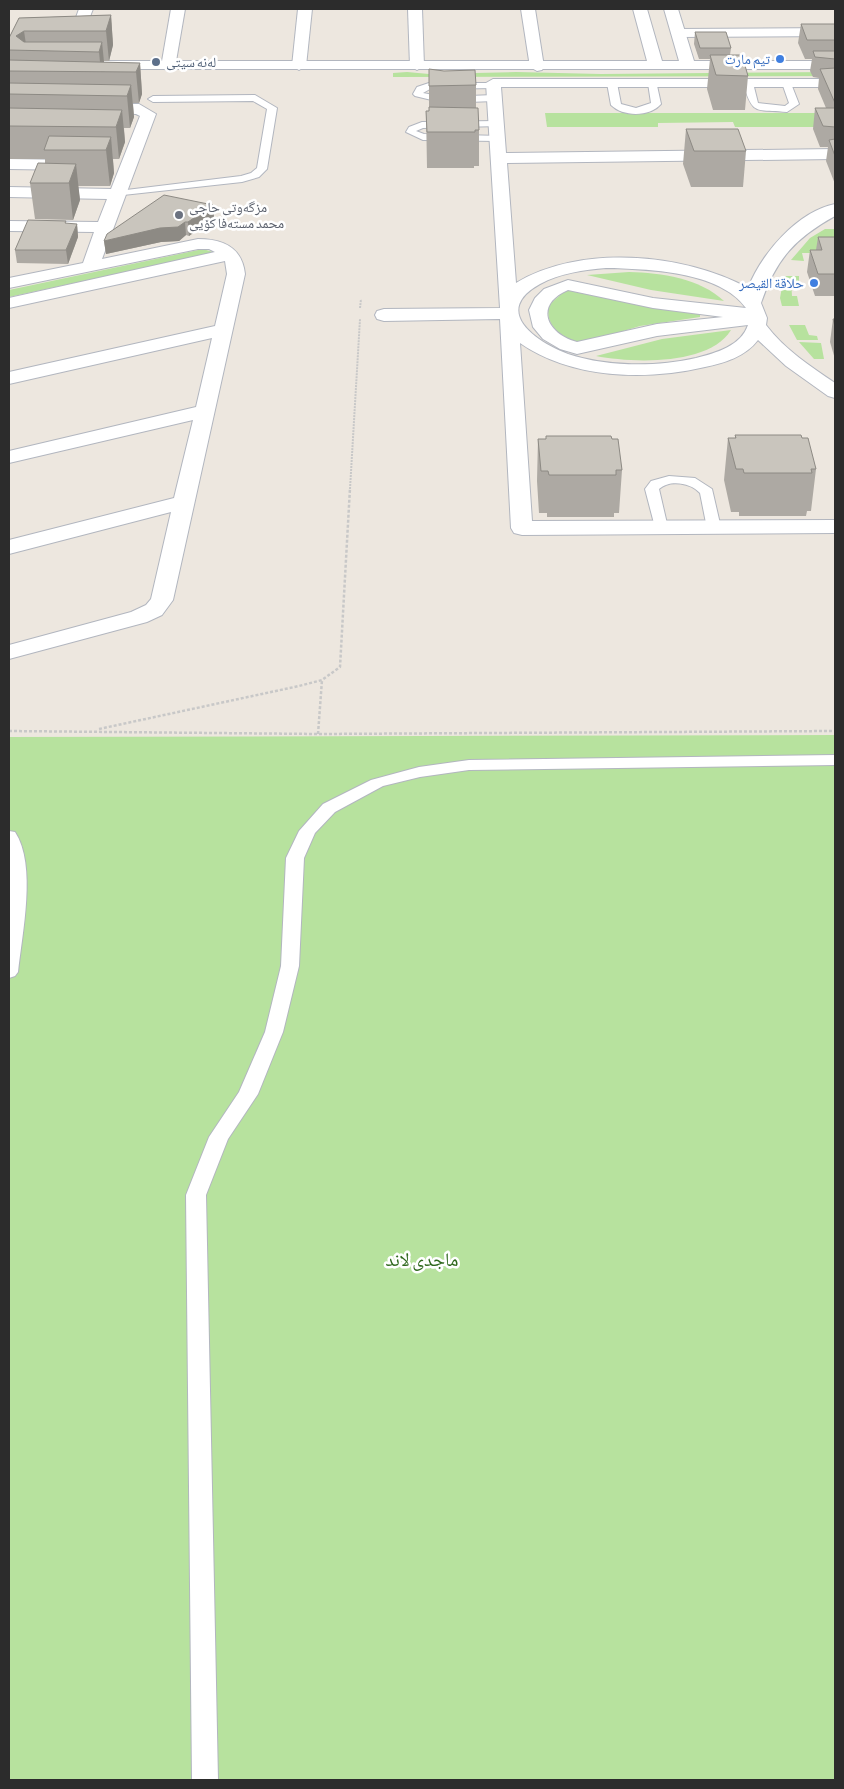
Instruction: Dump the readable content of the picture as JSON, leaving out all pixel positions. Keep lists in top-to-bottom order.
{
  "parks": ["ماجدی لاند"],
  "places": [
    "تيم مارت",
    "لەنە سیتی",
    "مزگەوتی حاجی محمد مستەفا کۆیی",
    "حلاقة القيصر"
  ]
}
